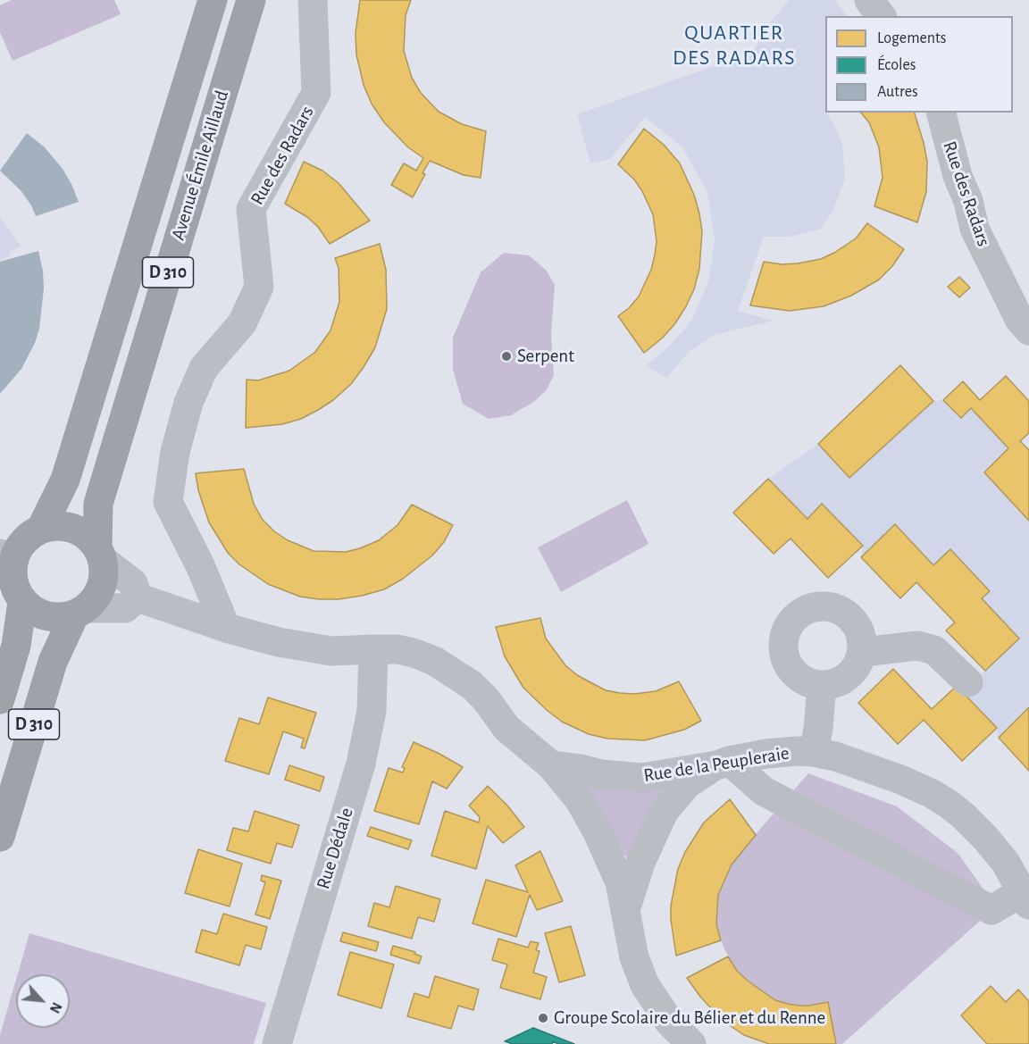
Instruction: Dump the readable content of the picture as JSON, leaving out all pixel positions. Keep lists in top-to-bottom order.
{
  "streets": {
    "main road": ["Avenue Émile Aillaud", "D 310"],
    "street": ["Rue des Radars", "Rue de la Peupleraie", "Rue Dédale"]
  },
  "crossings": [
    ["Avenue Émile Aillaud", "D 310"]
  ],
  "districts": ["QUARTIER DES RADARS"],
  "places": ["Serpent", "Groupe Scolaire du Bélier et du Renne"],
  "legend": ["Logements", "Écoles", "Autres"],
  "north": "bottom right"
}
